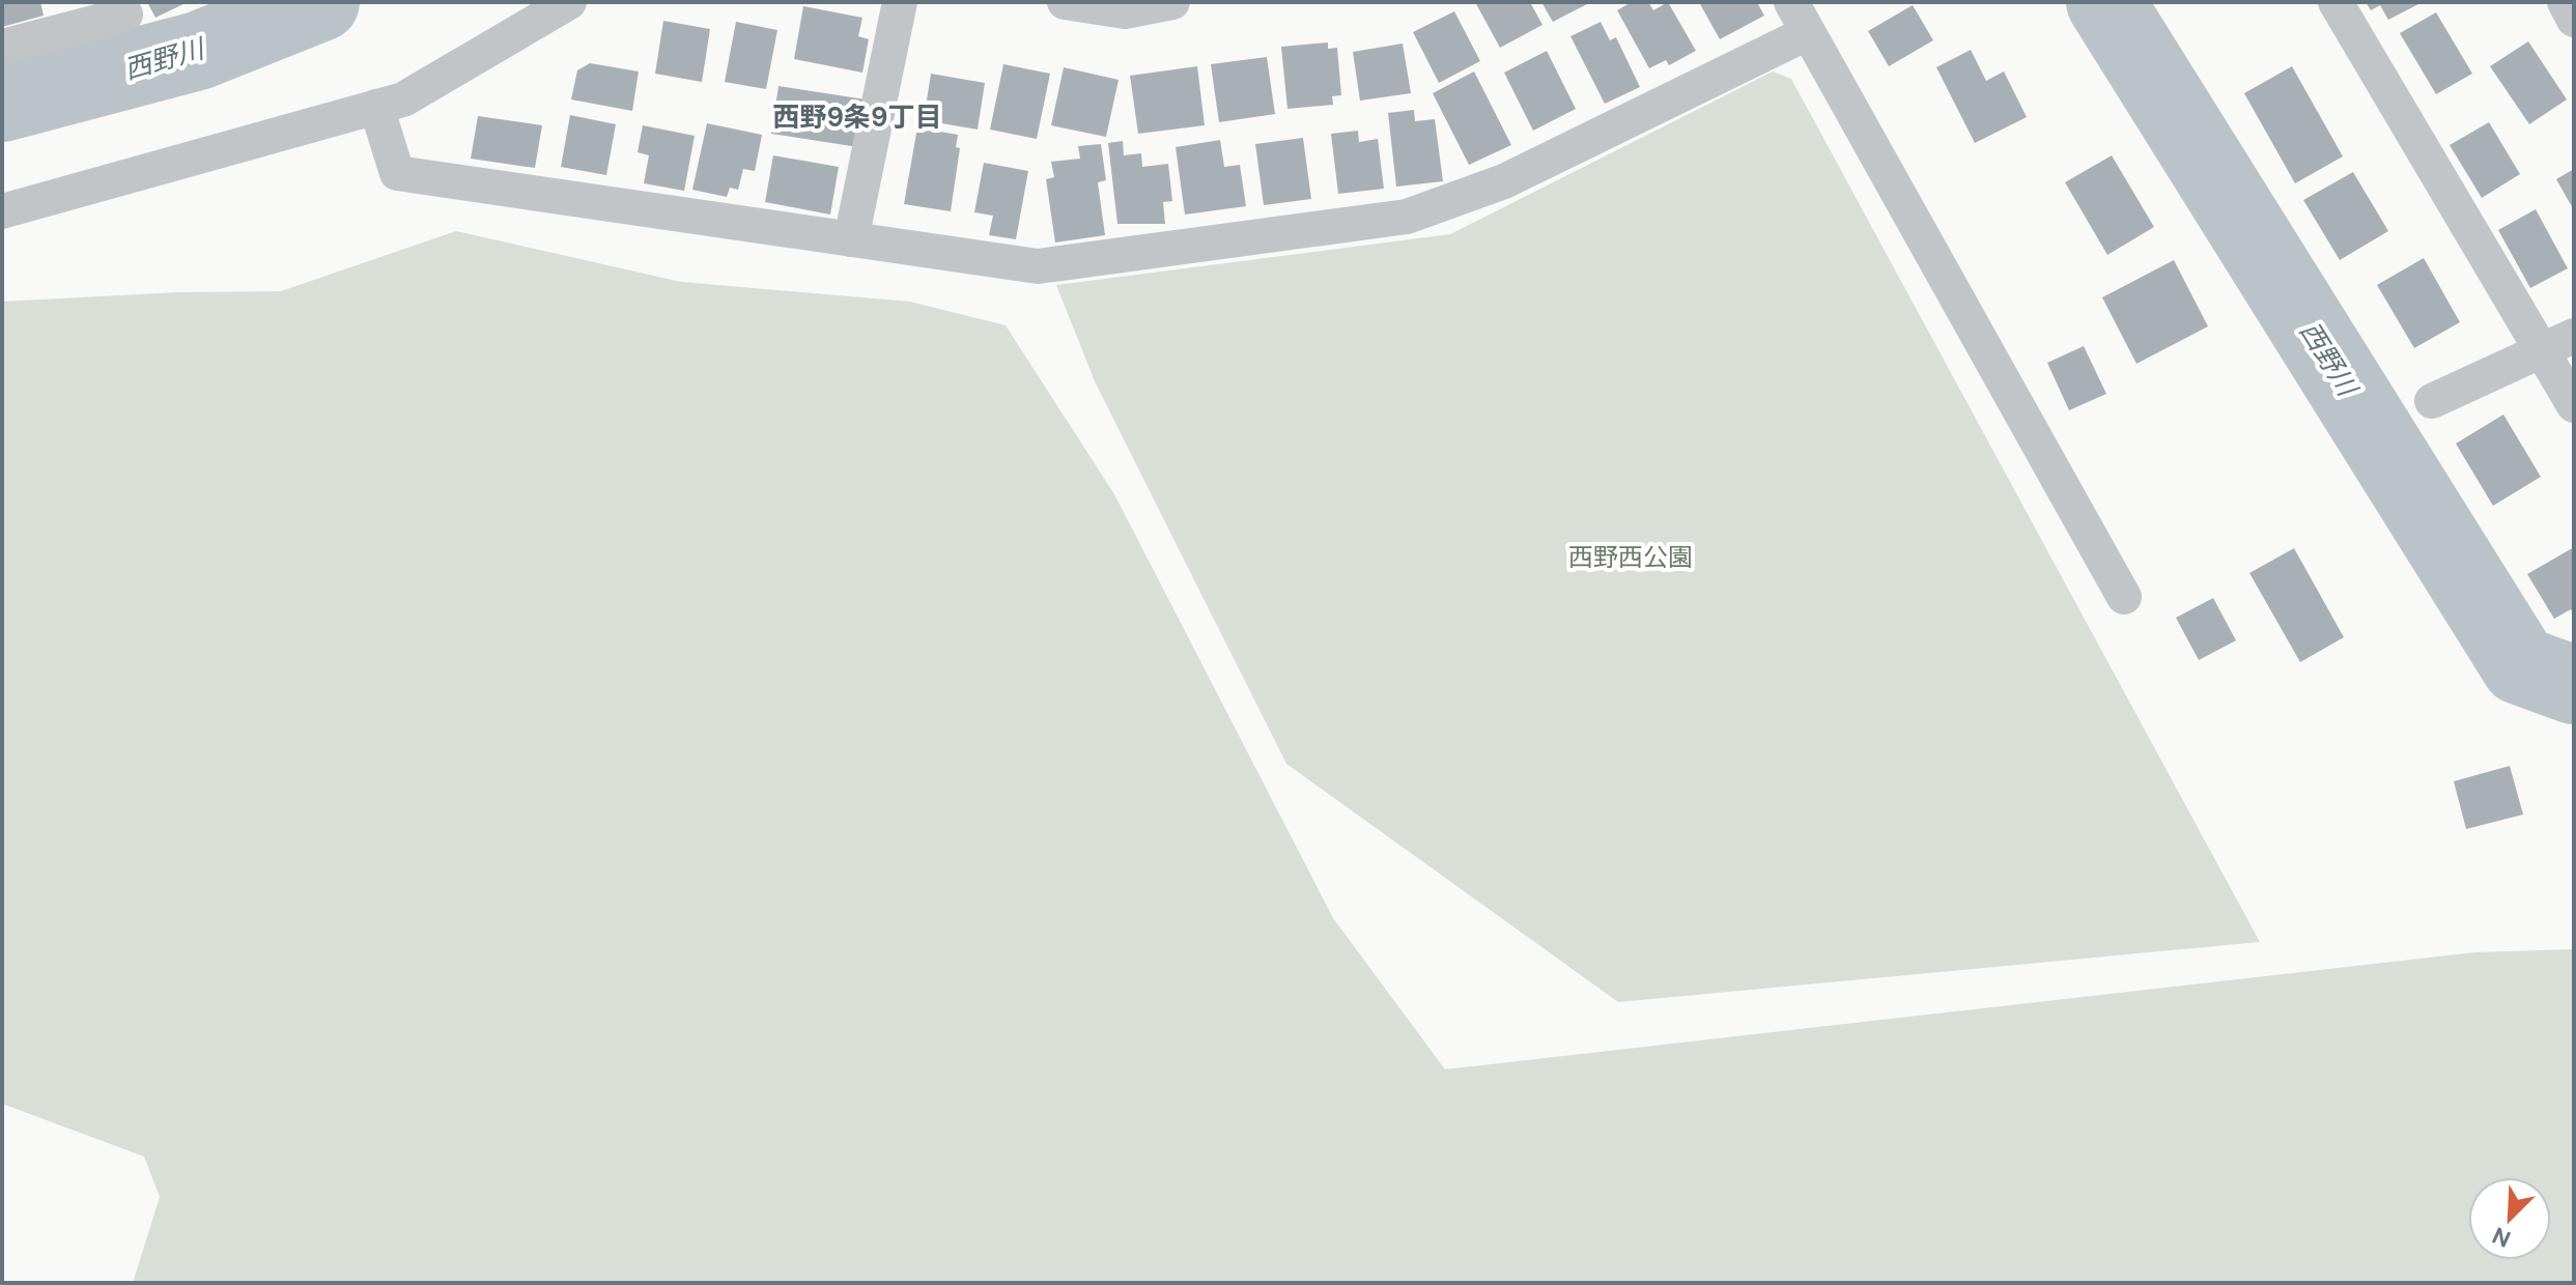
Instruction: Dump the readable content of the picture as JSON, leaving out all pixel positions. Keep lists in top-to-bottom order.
{
  "districts": ["西野9条9丁目"],
  "water": ["西野川"],
  "parks": ["西野西公園"],
  "north": "bottom left"
}
